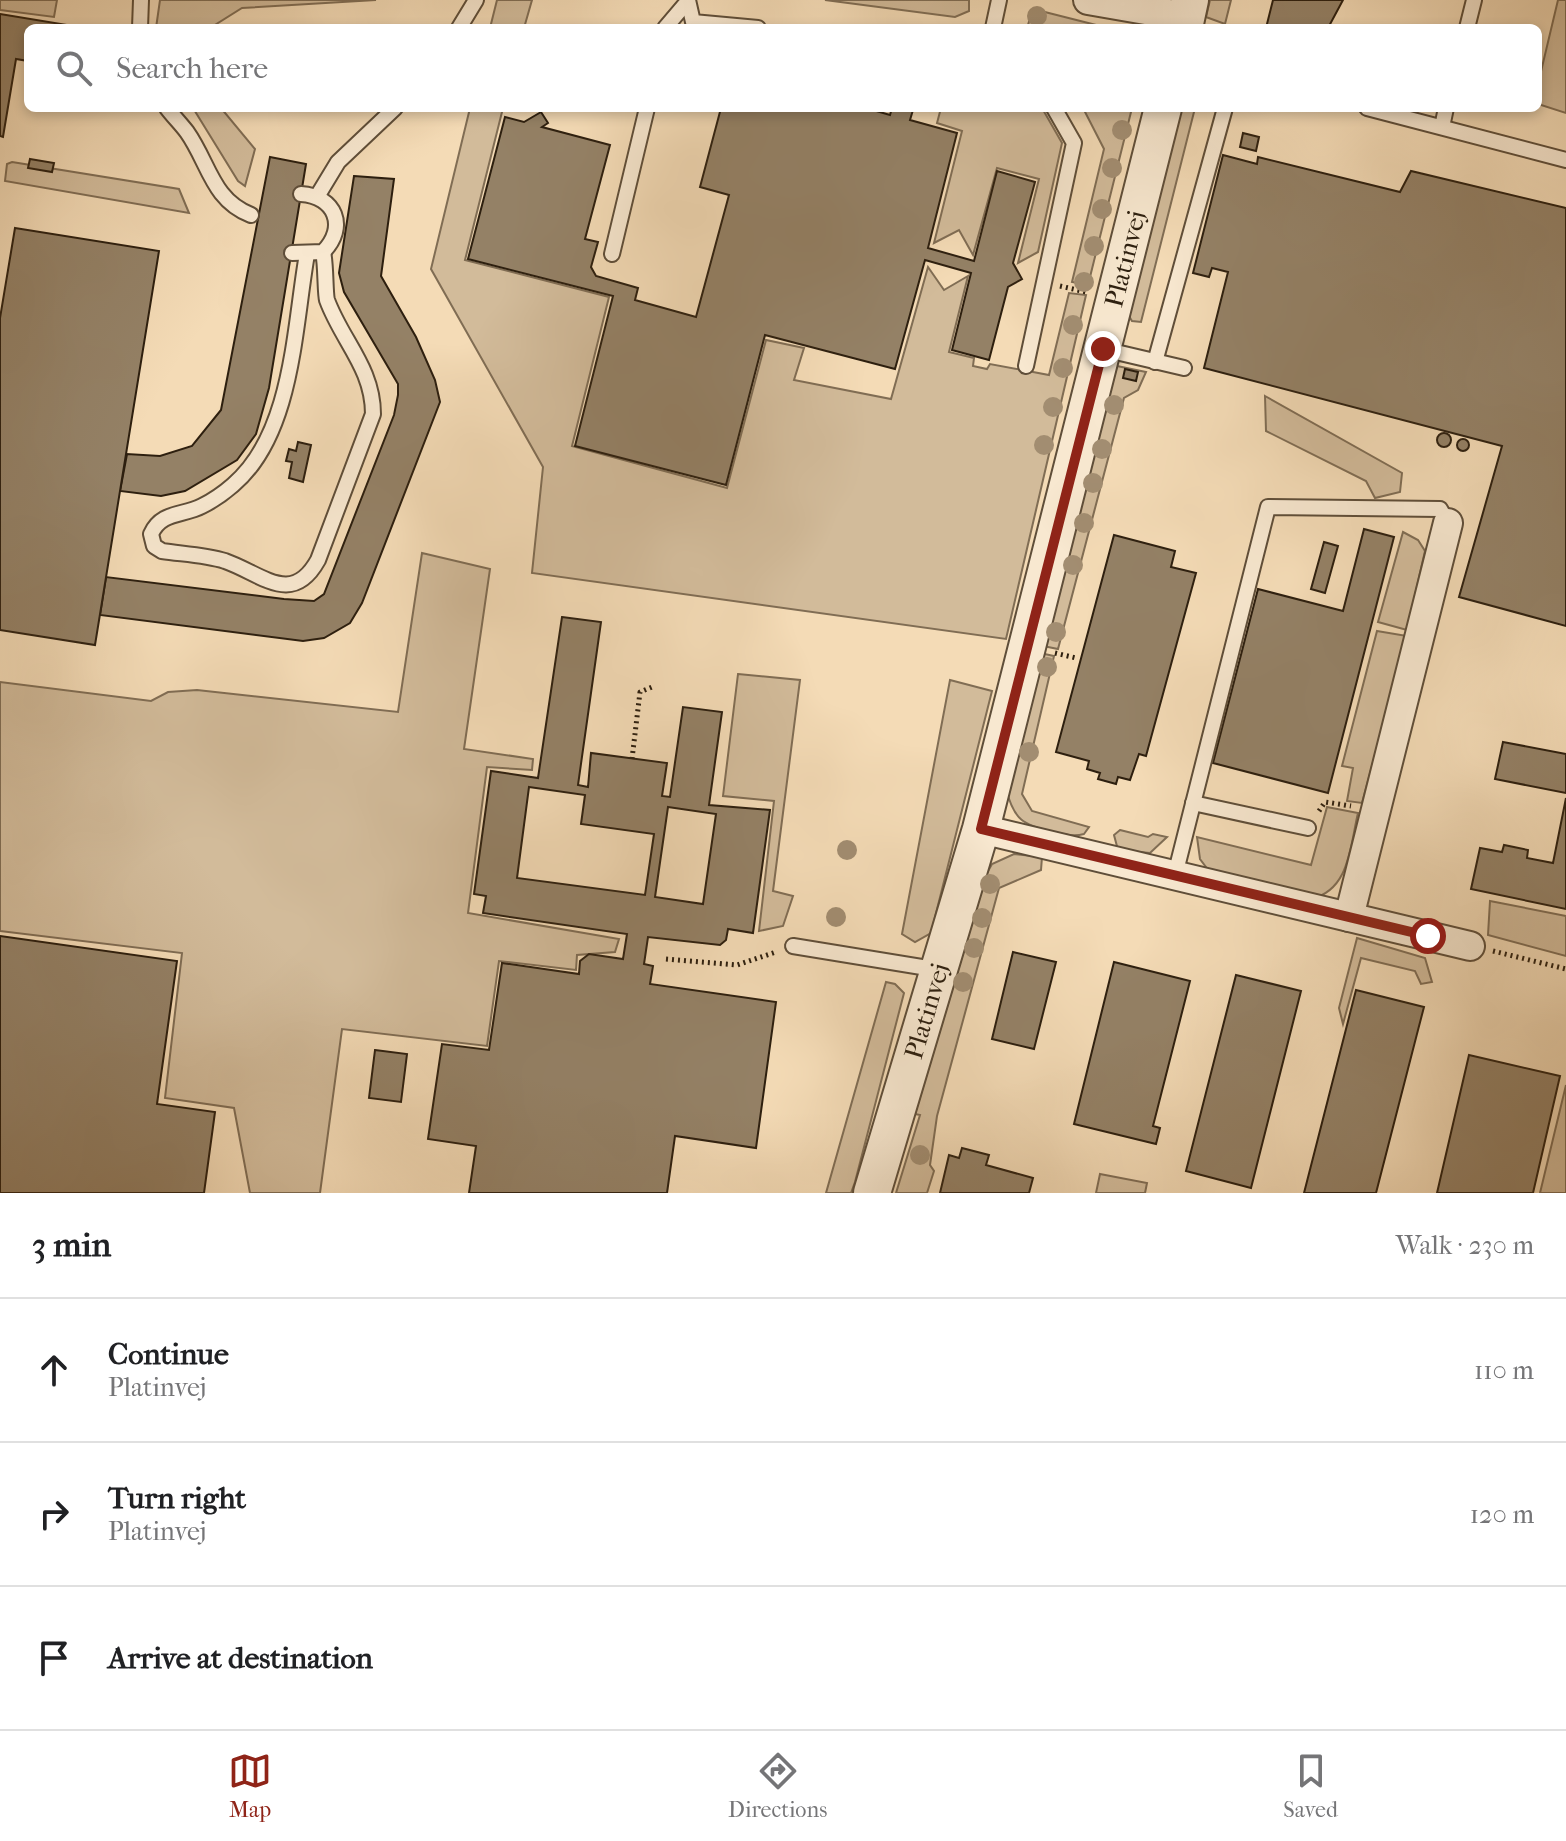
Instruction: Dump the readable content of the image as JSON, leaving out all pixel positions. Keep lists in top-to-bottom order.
{
  "streets": {
    "street": ["Platinvej"]
  },
  "page": {
    "search": "Search here",
    "heading": ["3 min", "Walk · 230 m"],
    "list": [
      ["Continue", "Platinvej", "110 m"],
      ["Turn right", "Platinvej", "120 m"],
      "Arrive at destination"
    ],
    "nav": ["Map", "Directions", "Saved"]
  }
}
